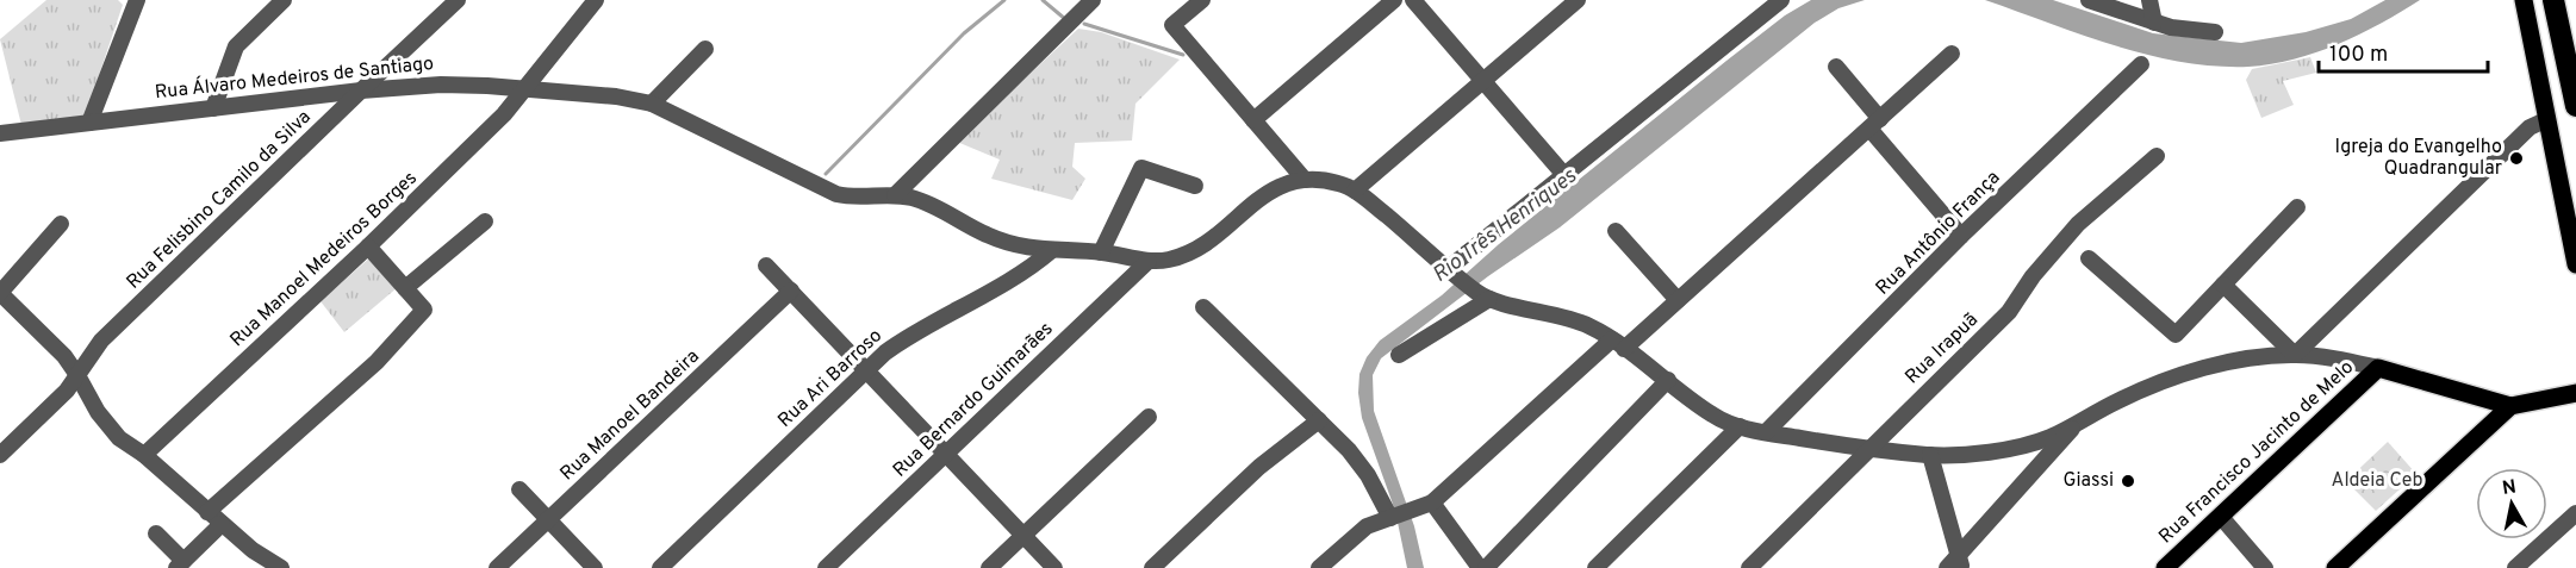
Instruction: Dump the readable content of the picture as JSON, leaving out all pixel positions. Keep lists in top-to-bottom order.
{
  "streets": {
    "main road": ["Rua Álvaro Medeiros de Santiago", "Rua Francisco Jacinto de Melo"],
    "street": [
      "Rua Felisbino Camilo da Silva",
      "Rua Antônio França",
      "Rua Manoel Medeiros Borges",
      "Rua Irapuã",
      "Rua Ari Barroso",
      "Rua Bernardo Guimarães",
      "Rua Manoel Bandeira"
    ]
  },
  "crossings": [
    ["Rua Álvaro Medeiros de Santiago", "Rua Felisbino Camilo da Silva"],
    ["Rua Álvaro Medeiros de Santiago", "Rua Antônio França"],
    ["Rua Álvaro Medeiros de Santiago", "Rua Manoel Medeiros Borges"],
    ["Rua Álvaro Medeiros de Santiago", "Rua Irapuã"],
    ["Rua Álvaro Medeiros de Santiago", "Rua Ari Barroso"],
    ["Rua Álvaro Medeiros de Santiago", "Rua Bernardo Guimarães"],
    ["Rua Álvaro Medeiros de Santiago", "Rua Francisco Jacinto de Melo"]
  ],
  "water": ["Rio Três Henriques"],
  "parks": ["Aldeia Ceb"],
  "places": ["Igreja do Evangelho Quadrangular", "Giassi"],
  "scale_bar": "100 m",
  "north": "top"
}
